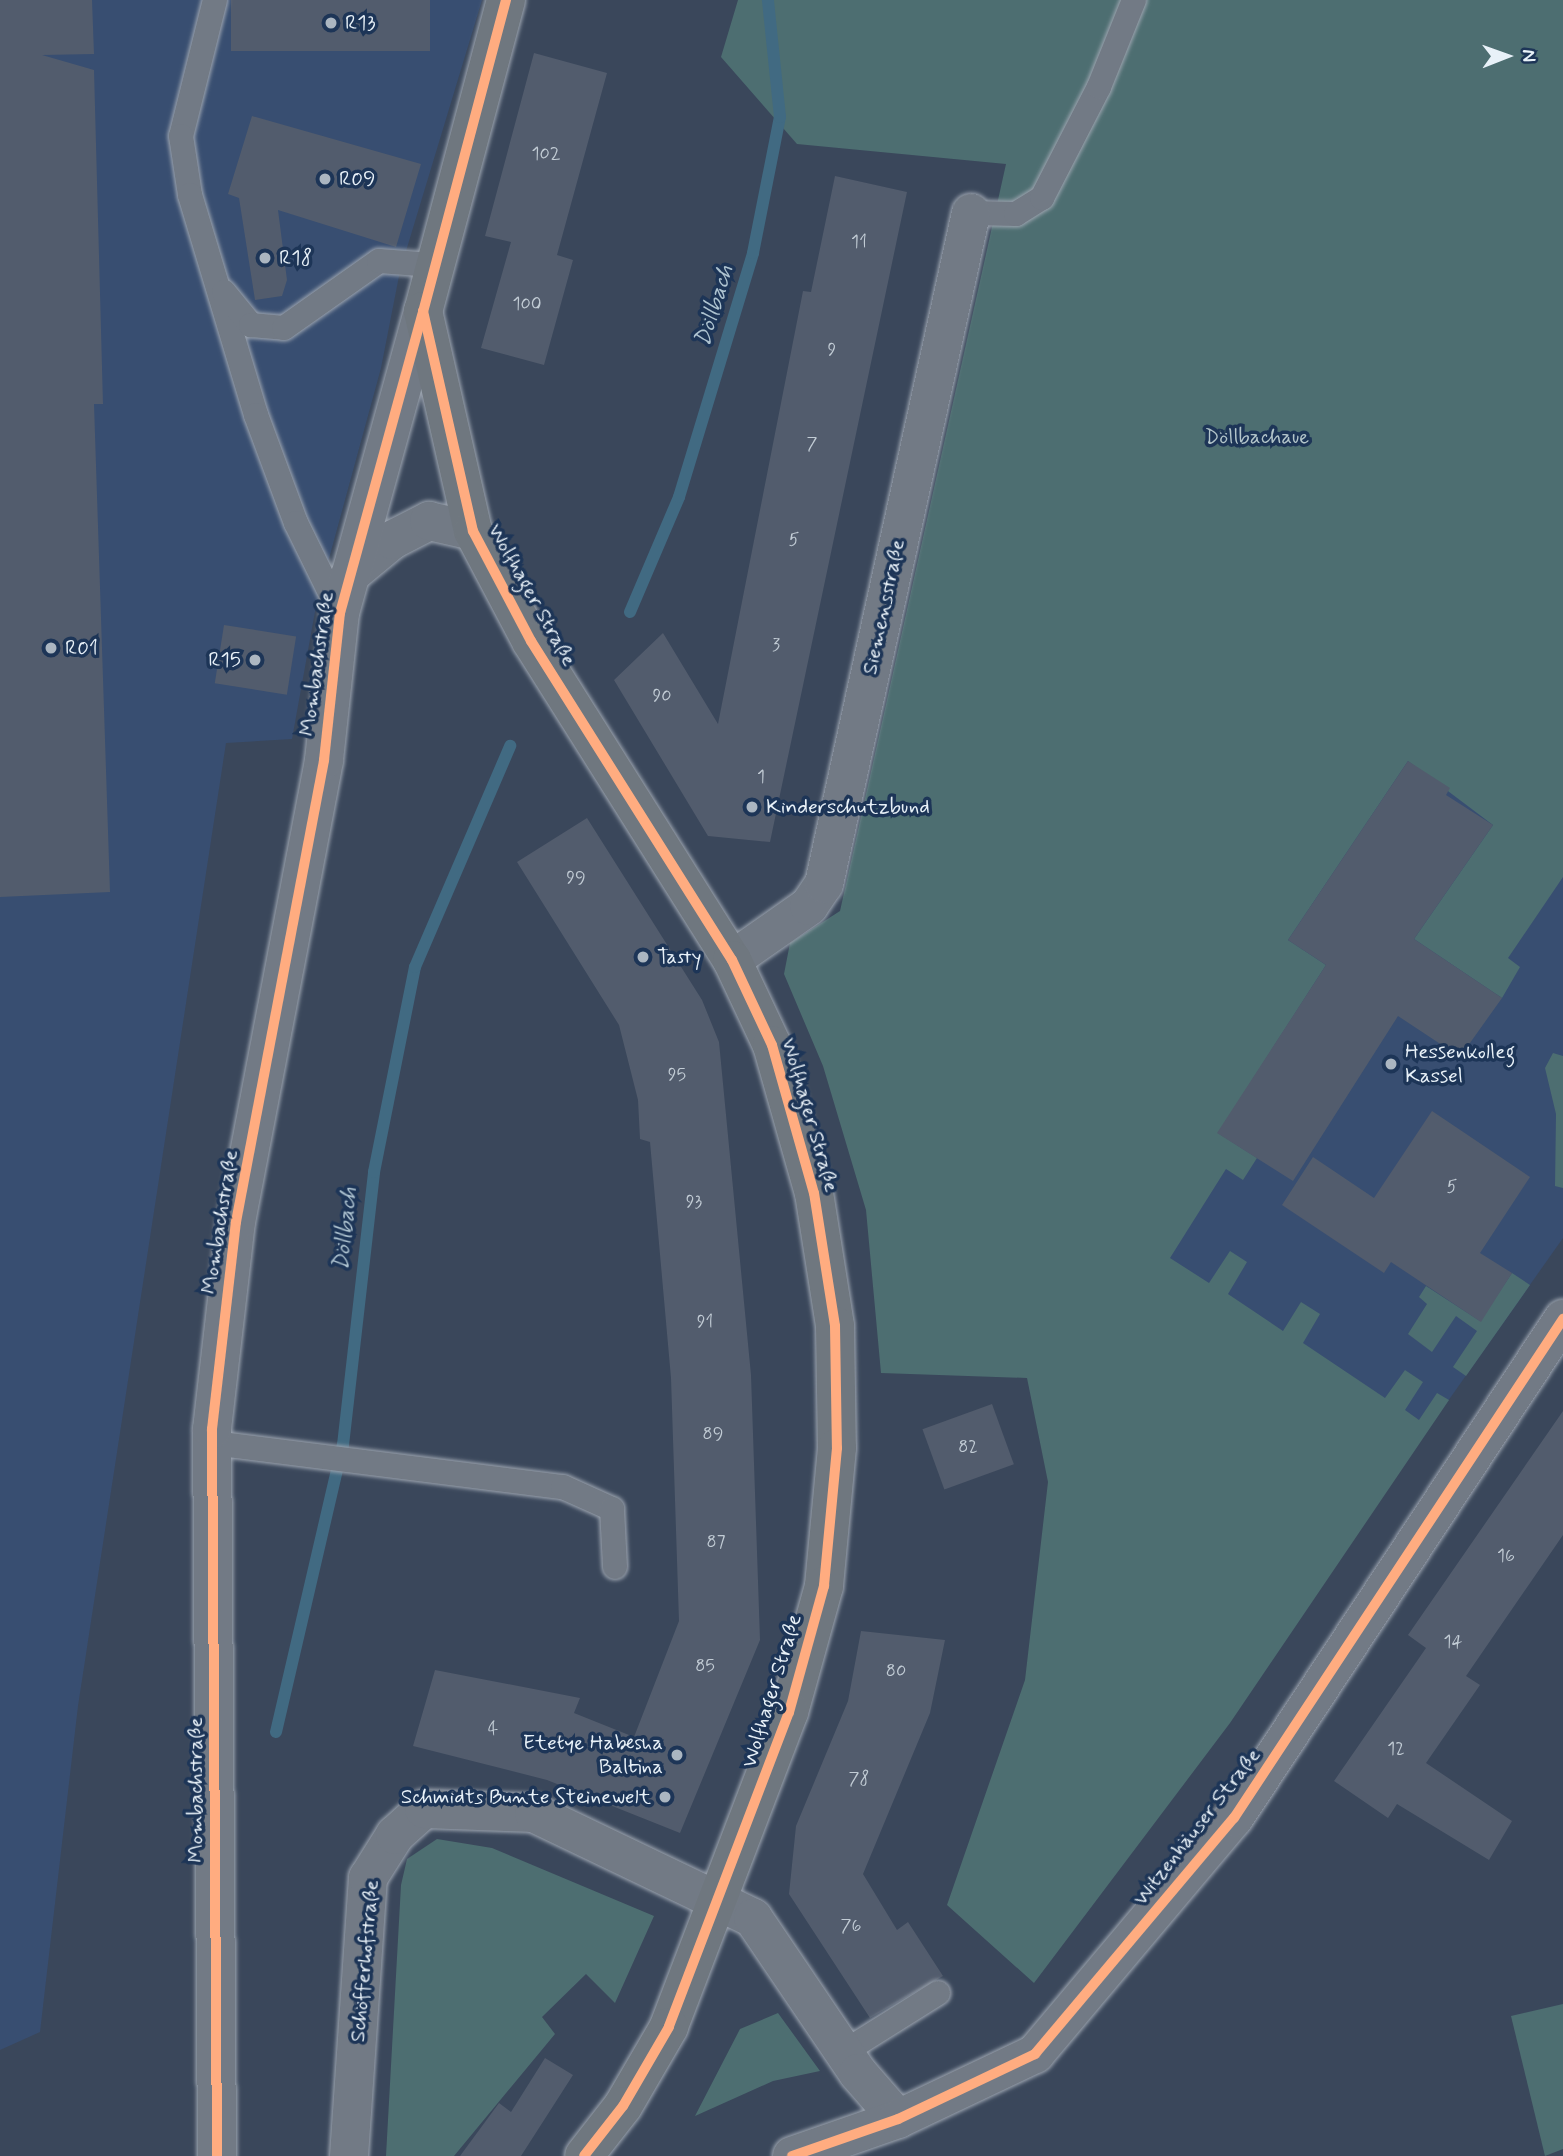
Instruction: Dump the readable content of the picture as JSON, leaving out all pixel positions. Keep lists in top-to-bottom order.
{
  "streets": {
    "main road": ["Wolfhager Straße"],
    "street": [
      "Siemensstraße",
      "Mombachstraße",
      "Witzenhäuser Straße",
      "Schöfferhofstraße"
    ]
  },
  "crossings": [
    ["Wolfhager Straße", "Siemensstraße"],
    ["Wolfhager Straße", "Mombachstraße"],
    ["Wolfhager Straße", "Schöfferhofstraße"]
  ],
  "water": ["Döllbach"],
  "parks": ["Döllbachaue"],
  "places": [
    "R13",
    "R09",
    "R18",
    "R01",
    "R15",
    "Kinderschutzbund",
    "Tasty",
    "Hessenkolleg Kassel",
    "Etetye Habesha Baltina",
    "Schmidts Bunte Steinewelt"
  ],
  "house_numbers": [
    "102",
    "11",
    "100",
    "9",
    "7",
    "5",
    "3",
    "90",
    "1",
    "99",
    "95",
    "5",
    "93",
    "91",
    "89",
    "82",
    "87",
    "16",
    "14",
    "85",
    "80",
    "4",
    "12",
    "78",
    "76"
  ],
  "north": "right"
}
